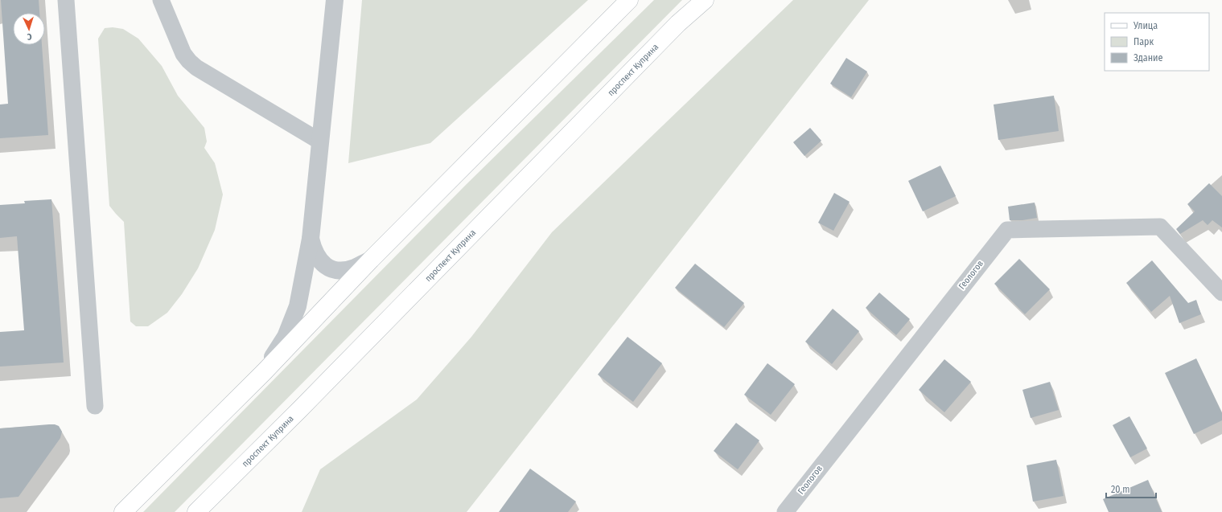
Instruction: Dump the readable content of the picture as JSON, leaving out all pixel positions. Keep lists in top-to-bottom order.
{
  "streets": {
    "main road": ["проспект Куприна"],
    "street": ["Геологов"]
  },
  "legend": ["Улица", "Парк", "Здание"],
  "scale_bar": "20 m",
  "north": "bottom"
}
